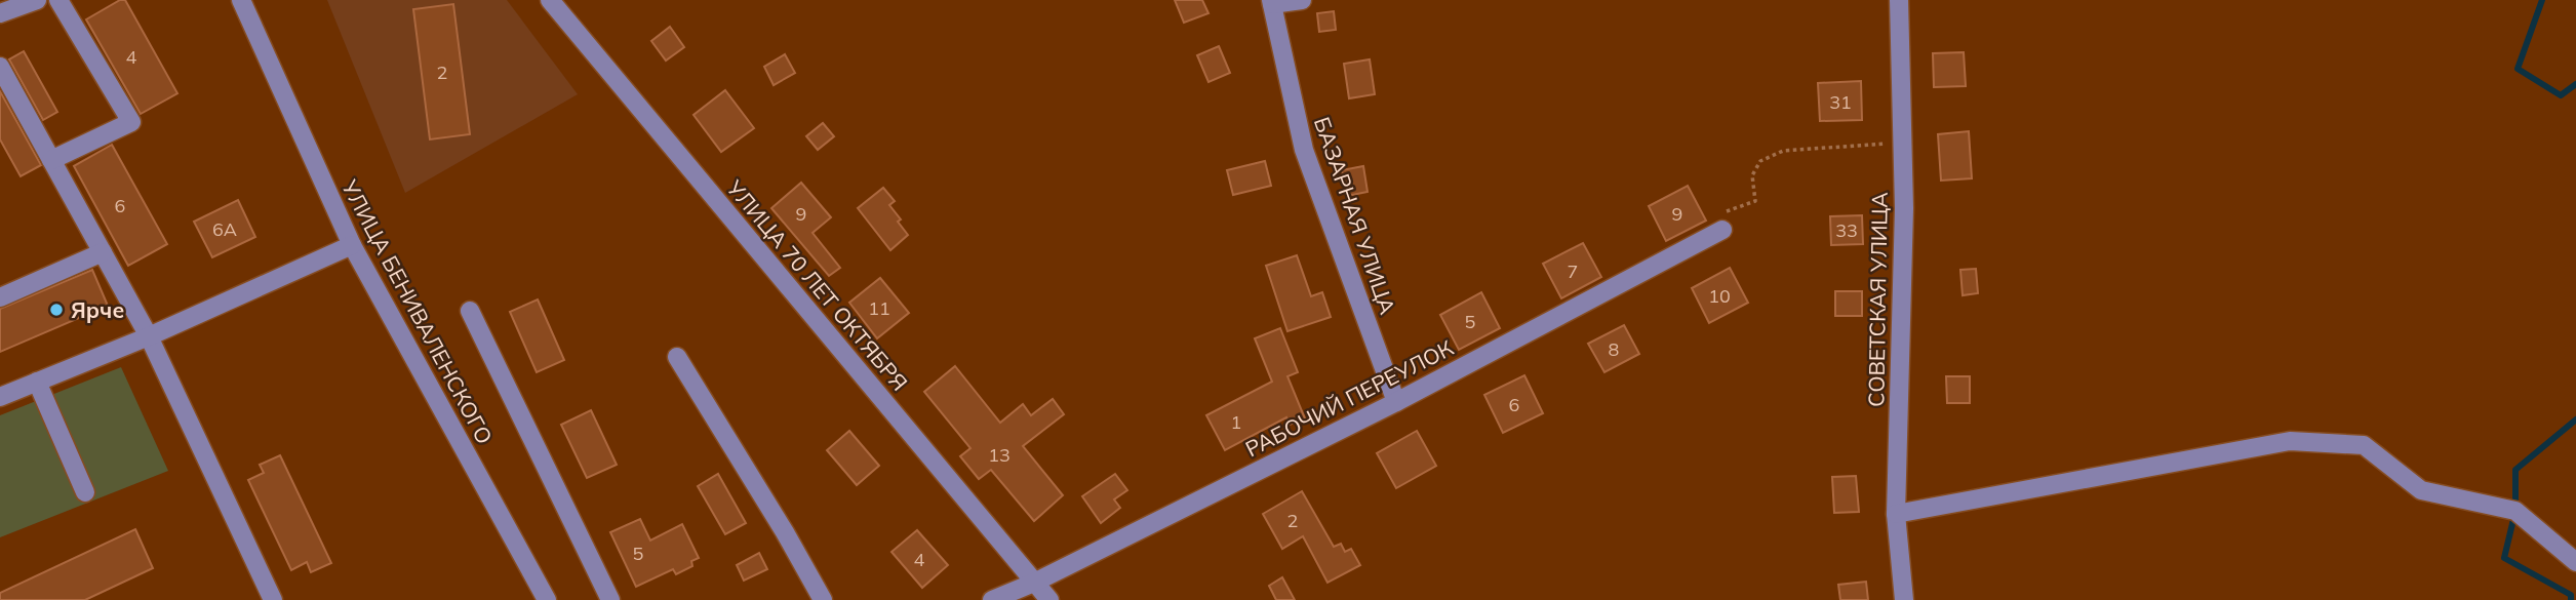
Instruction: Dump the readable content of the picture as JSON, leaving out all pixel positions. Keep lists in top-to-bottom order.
{
  "streets": {
    "street": [
      "БАЗАРНАЯ УЛИЦА",
      "УЛИЦА 70 ЛЕТ ОКТЯБРЯ",
      "СОВЕТСКАЯ УЛИЦА",
      "УЛИЦА БЕНИВАЛЕНСКОГО",
      "РАБОЧИЙ ПЕРЕУЛОК"
    ]
  },
  "crossings": [
    ["БАЗАРНАЯ УЛИЦА", "РАБОЧИЙ ПЕРЕУЛОК"],
    ["УЛИЦА 70 ЛЕТ ОКТЯБРЯ", "РАБОЧИЙ ПЕРЕУЛОК"]
  ],
  "places": ["Ярче"],
  "house_numbers": [
    "4",
    "2",
    "31",
    "6",
    "9",
    "9",
    "6А",
    "33",
    "7",
    "10",
    "11",
    "5",
    "8",
    "6",
    "1",
    "13",
    "2",
    "5",
    "4"
  ]
}
